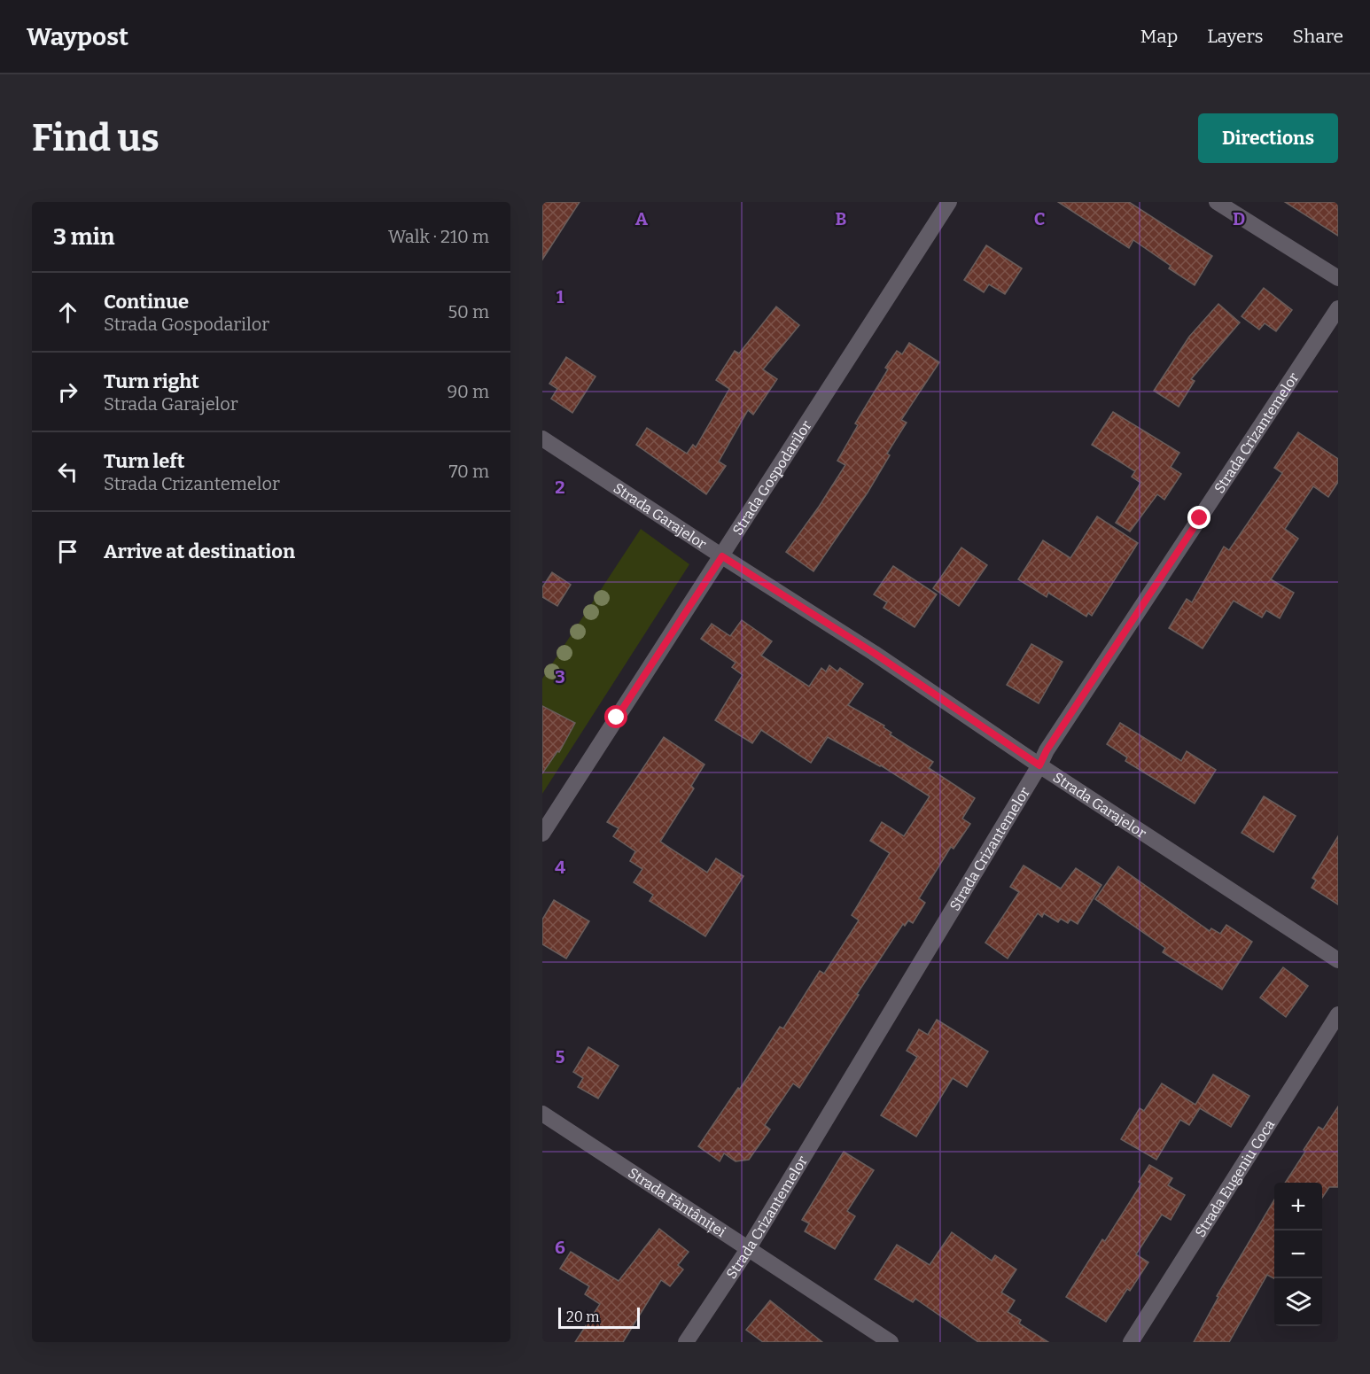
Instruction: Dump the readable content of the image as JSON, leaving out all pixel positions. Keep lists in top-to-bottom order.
{
  "streets": {
    "street": [
      "Strada Crizantemelor",
      "Strada Gospodarilor",
      "Strada Garajelor",
      "Strada Eugeniu Coca",
      "Strada Fântâniței"
    ]
  },
  "crossings": [
    ["Strada Crizantemelor", "Strada Garajelor"],
    ["Strada Crizantemelor", "Strada Fântâniței"],
    ["Strada Gospodarilor", "Strada Garajelor"]
  ],
  "scale_bar": "20 m",
  "page": {
    "header": "Waypost",
    "nav": ["Map", "Layers", "Share"],
    "buttons": "Directions",
    "title": "Find us",
    "heading": ["3 min", "Walk · 210 m"],
    "list": [
      ["Continue", "Strada Gospodarilor", "50 m"],
      ["Turn right", "Strada Garajelor", "90 m"],
      ["Turn left", "Strada Crizantemelor", "70 m"],
      "Arrive at destination"
    ],
    "map_buttons": ["+", "−"],
    "scale": "20 m"
  },
  "grid": {
    "columns": [
      "A",
      "B",
      "C",
      "D"
    ],
    "rows": [
      "1",
      "2",
      "3",
      "4",
      "5",
      "6"
    ]
  }
}
